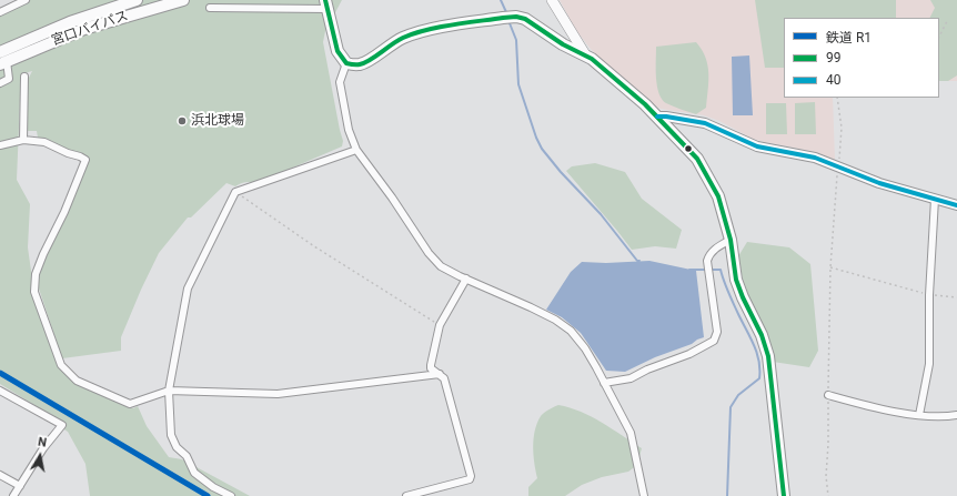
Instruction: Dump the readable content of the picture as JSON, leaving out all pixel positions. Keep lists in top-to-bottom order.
{
  "streets": {
    "main road": ["宮口バイパス"]
  },
  "places": ["浜北球場"],
  "lines": ["transit line 99", "transit line 40", "rail line R1"],
  "legend": ["鉄道 R1", "99", "40"],
  "north": "top"
}
